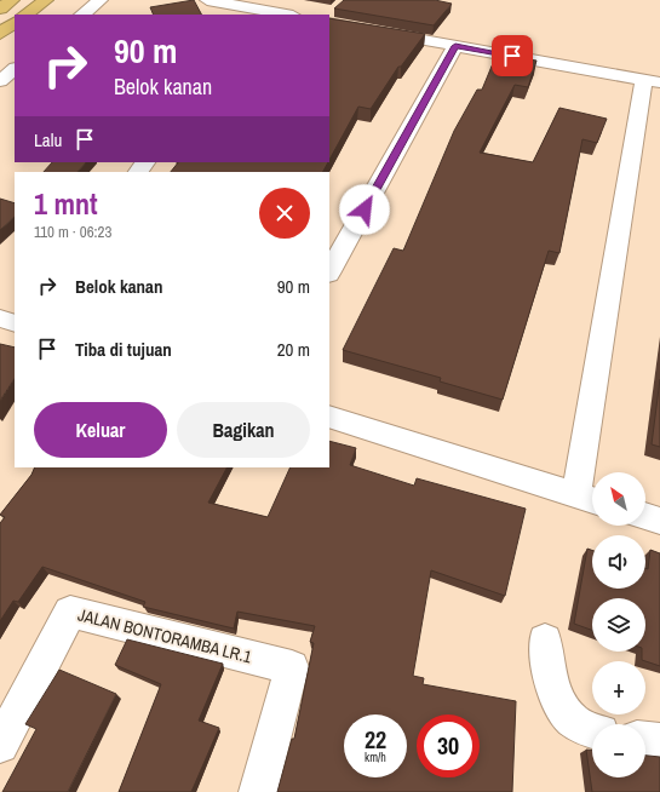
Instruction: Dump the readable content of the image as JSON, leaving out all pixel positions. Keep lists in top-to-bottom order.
{
  "streets": {
    "street": ["JALAN BONTORAMBA LR.1"]
  },
  "north": "top left",
  "page": {
    "turn": ["90 m", "Belok kanan"],
    "then": "Lalu",
    "heading": ["1 mnt", "110 m · 06:23"],
    "list": [
      {
        "name": "Belok kanan",
        "value": "90 m"
      },
      {
        "name": "Tiba di tujuan",
        "value": "20 m"
      }
    ],
    "buttons": ["Keluar", "Bagikan"],
    "map_buttons": ["+", "−"],
    "speed": "22 km/h",
    "limit": "30"
  }
}
